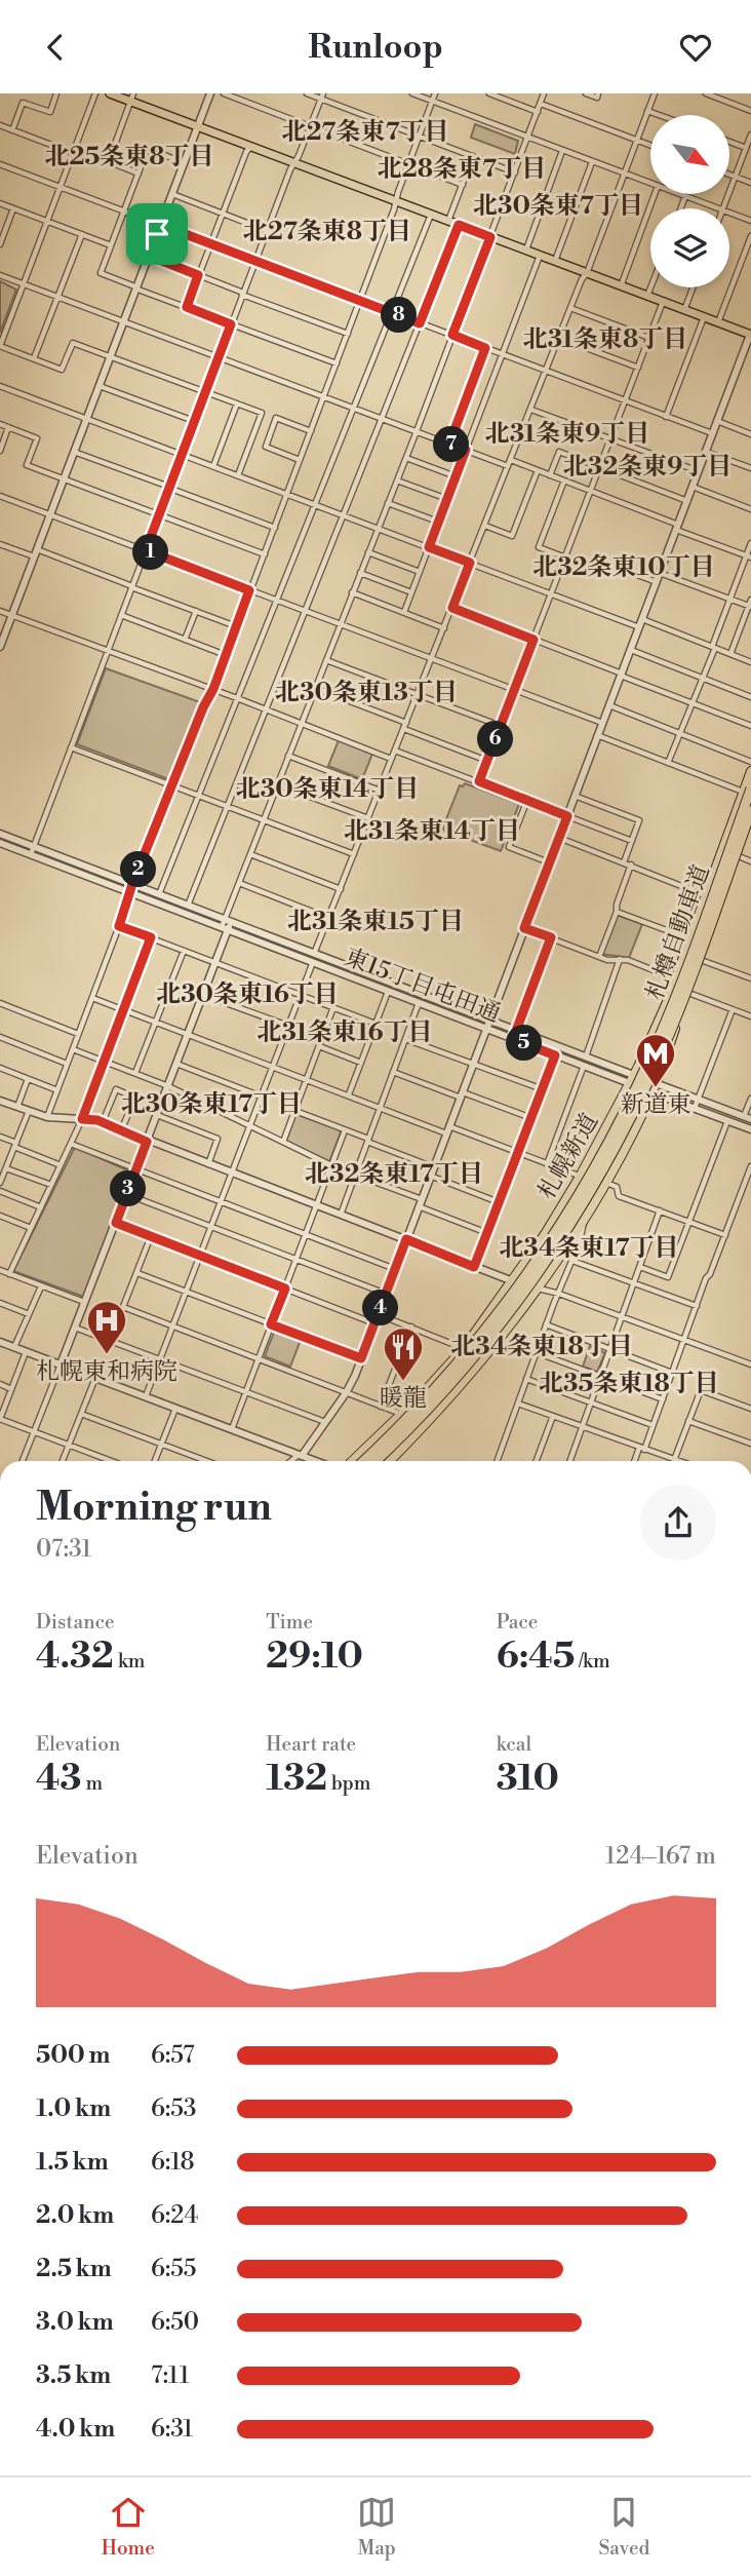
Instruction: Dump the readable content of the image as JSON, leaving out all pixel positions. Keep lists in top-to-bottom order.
{
  "streets": {
    "highway": ["札樽自動車道", "札幌新道"],
    "street": ["東15丁目屯田通"]
  },
  "crossings": [
    ["札樽自動車道", "札幌新道"],
    ["東15丁目屯田通", "札幌新道"]
  ],
  "districts": [
    "北27条東7丁目",
    "北25条東8丁目",
    "北28条東7丁目",
    "北30条東7丁目",
    "北27条東8丁目",
    "北31条東8丁目",
    "北31条東9丁目",
    "北32条東9丁目",
    "北32条東10丁目",
    "北30条東13丁目",
    "北30条東14丁目",
    "北31条東14丁目",
    "北31条東15丁目",
    "北30条東16丁目",
    "北31条東16丁目",
    "北30条東17丁目",
    "北32条東17丁目",
    "北34条東17丁目",
    "北34条東18丁目",
    "北35条東18丁目"
  ],
  "places": {
    "metro station": ["新道東"],
    "hospital": ["札幌東和病院"],
    "restaurant": ["暖龍"]
  },
  "north": "bottom right",
  "page": {
    "header": "Runloop",
    "pins": [
      "8",
      "7",
      "1",
      "6",
      "2",
      "5",
      "3",
      "4"
    ],
    "heading": ["Morning run", "07:31"],
    "stats": [
      ["Distance", "4.32 km"],
      ["Time", "29:10"],
      ["Pace", "6:45 /km"],
      ["Elevation", "43 m"],
      ["Heart rate", "132 bpm"],
      ["kcal", "310"]
    ],
    "chart": ["Elevation", "124–167 m"],
    "list": [
      {
        "name": "500 m",
        "note": "6:57"
      },
      {
        "name": "1.0 km",
        "note": "6:53"
      },
      {
        "name": "1.5 km",
        "note": "6:18"
      },
      {
        "name": "2.0 km",
        "note": "6:24"
      },
      {
        "name": "2.5 km",
        "note": "6:55"
      },
      {
        "name": "3.0 km",
        "note": "6:50"
      },
      {
        "name": "3.5 km",
        "note": "7:11"
      },
      {
        "name": "4.0 km",
        "note": "6:31"
      }
    ],
    "tabs": ["Home", "Map", "Saved"]
  }
}
